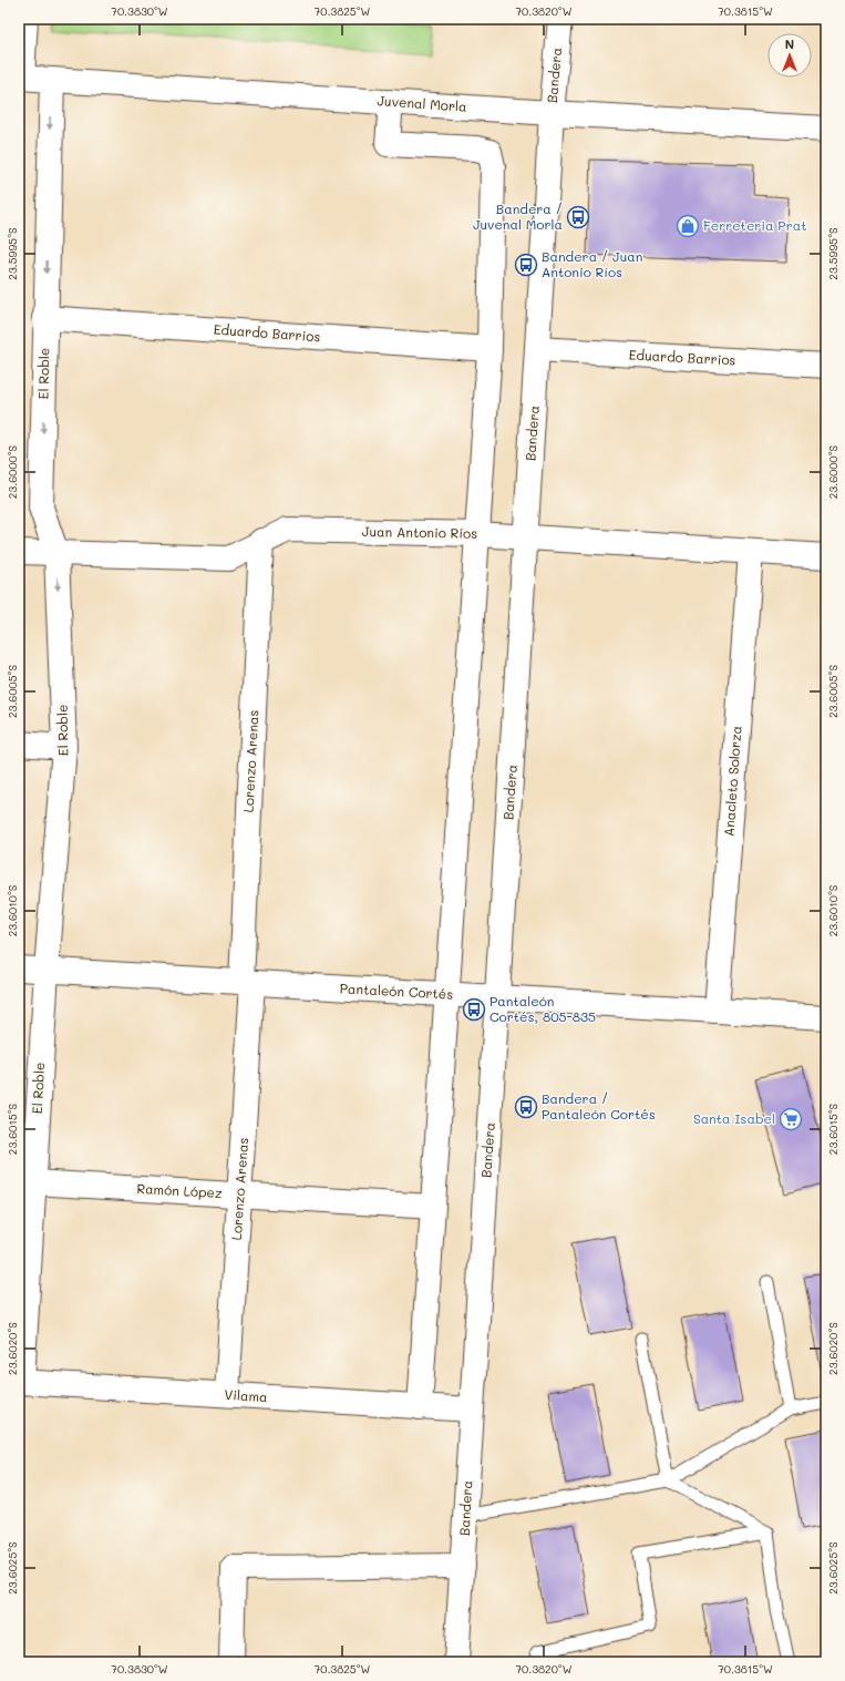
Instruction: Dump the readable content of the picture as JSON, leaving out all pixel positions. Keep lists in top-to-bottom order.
{
  "streets": {
    "street": [
      "Bandera",
      "Juvenal Morla",
      "Eduardo Barrios",
      "El Roble",
      "Juan Antonio Ríos",
      "Lorenzo Arenas",
      "Anacleto Solorza",
      "Pantaleón Cortés",
      "Ramón López",
      "Vilama"
    ]
  },
  "crossings": [
    ["Bandera", "Juvenal Morla"],
    ["Bandera", "Eduardo Barrios"],
    ["Bandera", "Juan Antonio Ríos"],
    ["Bandera", "Pantaleón Cortés"],
    ["Bandera", "Vilama"],
    ["Juvenal Morla", "El Roble"],
    ["Eduardo Barrios", "El Roble"],
    ["El Roble", "Juan Antonio Ríos"],
    ["El Roble", "Pantaleón Cortés"],
    ["El Roble", "Ramón López"],
    ["El Roble", "Vilama"],
    ["Juan Antonio Ríos", "Lorenzo Arenas"],
    ["Juan Antonio Ríos", "Anacleto Solorza"],
    ["Lorenzo Arenas", "Pantaleón Cortés"],
    ["Lorenzo Arenas", "Ramón López"],
    ["Lorenzo Arenas", "Vilama"],
    ["Anacleto Solorza", "Pantaleón Cortés"]
  ],
  "one_way": ["El Roble"],
  "places": {
    "bus stop": [
      "Bandera / Juvenal Morla",
      "Bandera / Juan Antonio Ríos",
      "Pantaleón Cortés, 805-835",
      "Bandera / Pantaleón Cortés"
    ],
    "shop": ["Ferreteria Prat"],
    "supermarket": ["Santa Isabel"]
  },
  "north": "top",
  "coordinates": [
    "70.3830°W",
    "70.3825°W",
    "70.3820°W",
    "70.3815°W",
    "23.5995°S",
    "23.6000°S",
    "23.6005°S",
    "23.6010°S",
    "23.6015°S",
    "23.6020°S",
    "23.6025°S"
  ]
}
